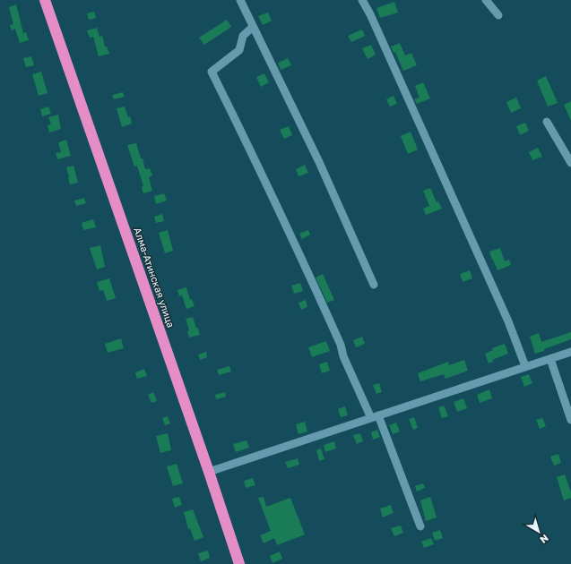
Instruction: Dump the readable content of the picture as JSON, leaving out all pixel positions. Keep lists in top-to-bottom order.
{
  "streets": {
    "highway": ["Алма-Атинская улица"]
  },
  "north": "bottom right"
}
